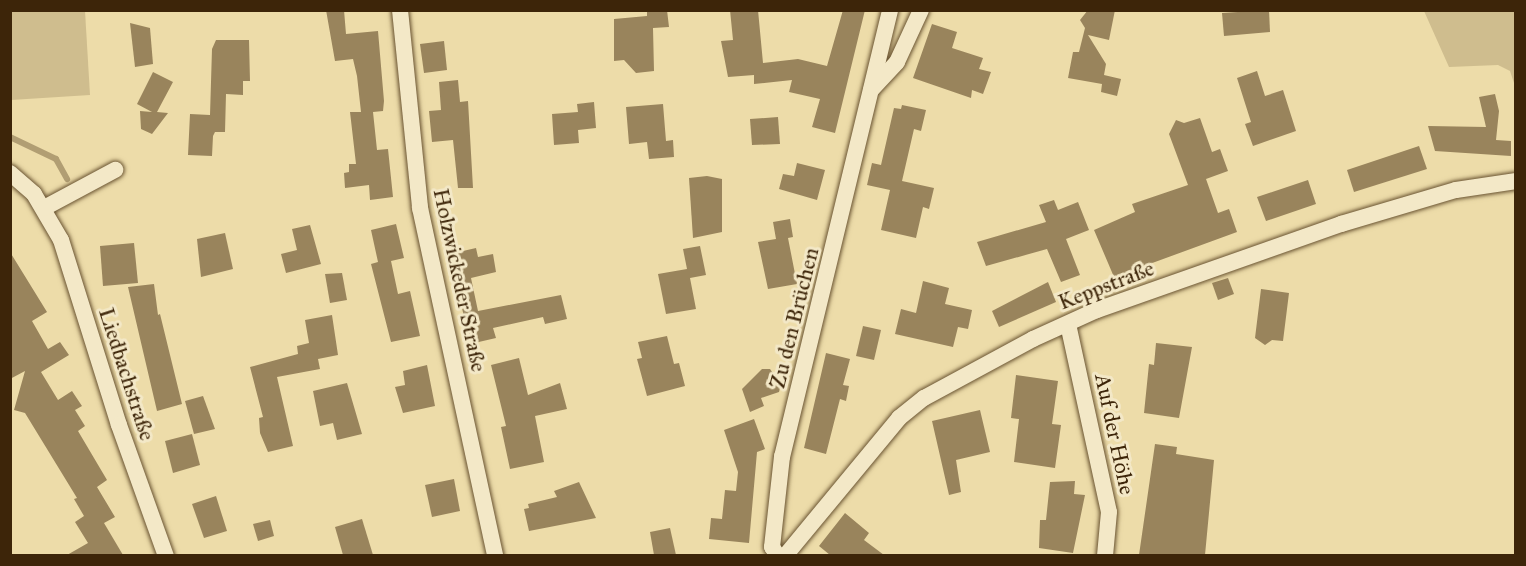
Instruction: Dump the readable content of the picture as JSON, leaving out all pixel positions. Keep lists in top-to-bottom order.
{
  "streets": {
    "street": [
      "Holzwickeder Straße",
      "Keppstraße",
      "Zu den Brüchen",
      "Liedbachstraße",
      "Auf der Höhe"
    ]
  },
  "crossings": [
    ["Keppstraße", "Auf der Höhe"]
  ]
}
